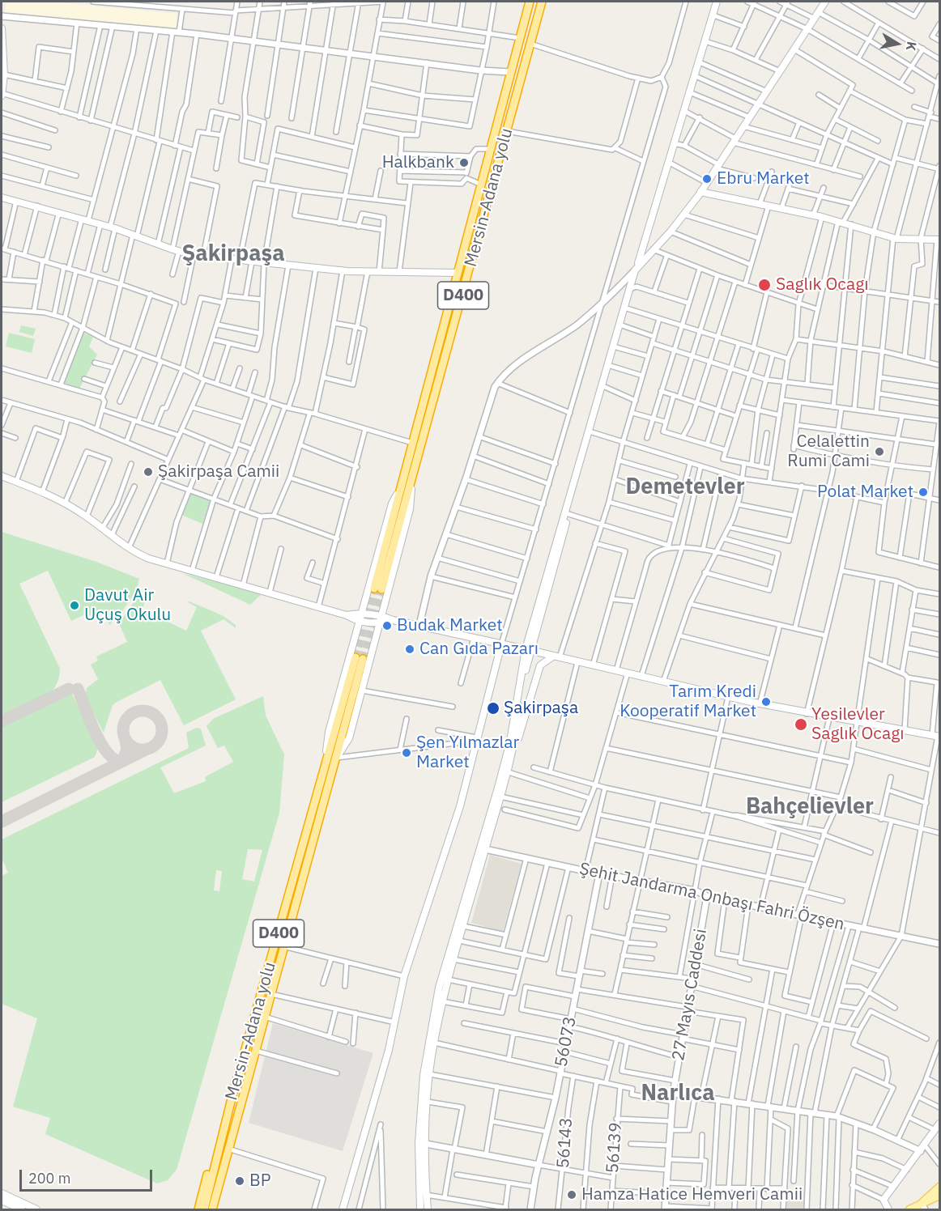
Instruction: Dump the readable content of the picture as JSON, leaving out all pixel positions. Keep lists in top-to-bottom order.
{
  "streets": {
    "highway": ["Mersin-Adana yolu", "D400"],
    "street": [
      "Şehit Jandarma Onbaşı Fahri Özşen",
      "27 Mayıs Caddesi",
      "56073",
      "56143",
      "56139"
    ]
  },
  "crossings": [
    ["Şehit Jandarma Onbaşı Fahri Özşen", "27 Mayıs Caddesi"],
    ["Şehit Jandarma Onbaşı Fahri Özşen", "56073"]
  ],
  "districts": [
    "Şakirpaşa",
    "Demetevler",
    "Bahçelievler",
    "Narlıca"
  ],
  "places": [
    "Halkbank",
    "Ebru Market",
    "Saglık Ocagı",
    "Celalettin Rumi Cami",
    "Şakirpaşa Camii",
    "Polat Market",
    "Davut Air Uçuş Okulu",
    "Budak Market",
    "Can Gıda Pazarı",
    "Tarım Kredi Kooperatif Market",
    "Şakirpaşa",
    "Yesilevler Saglık Ocagı",
    "Şen Yılmazlar Market",
    "BP",
    "Hamza Hatice Hemveri Camii"
  ],
  "scale_bar": "200 m",
  "north": "right"
}
